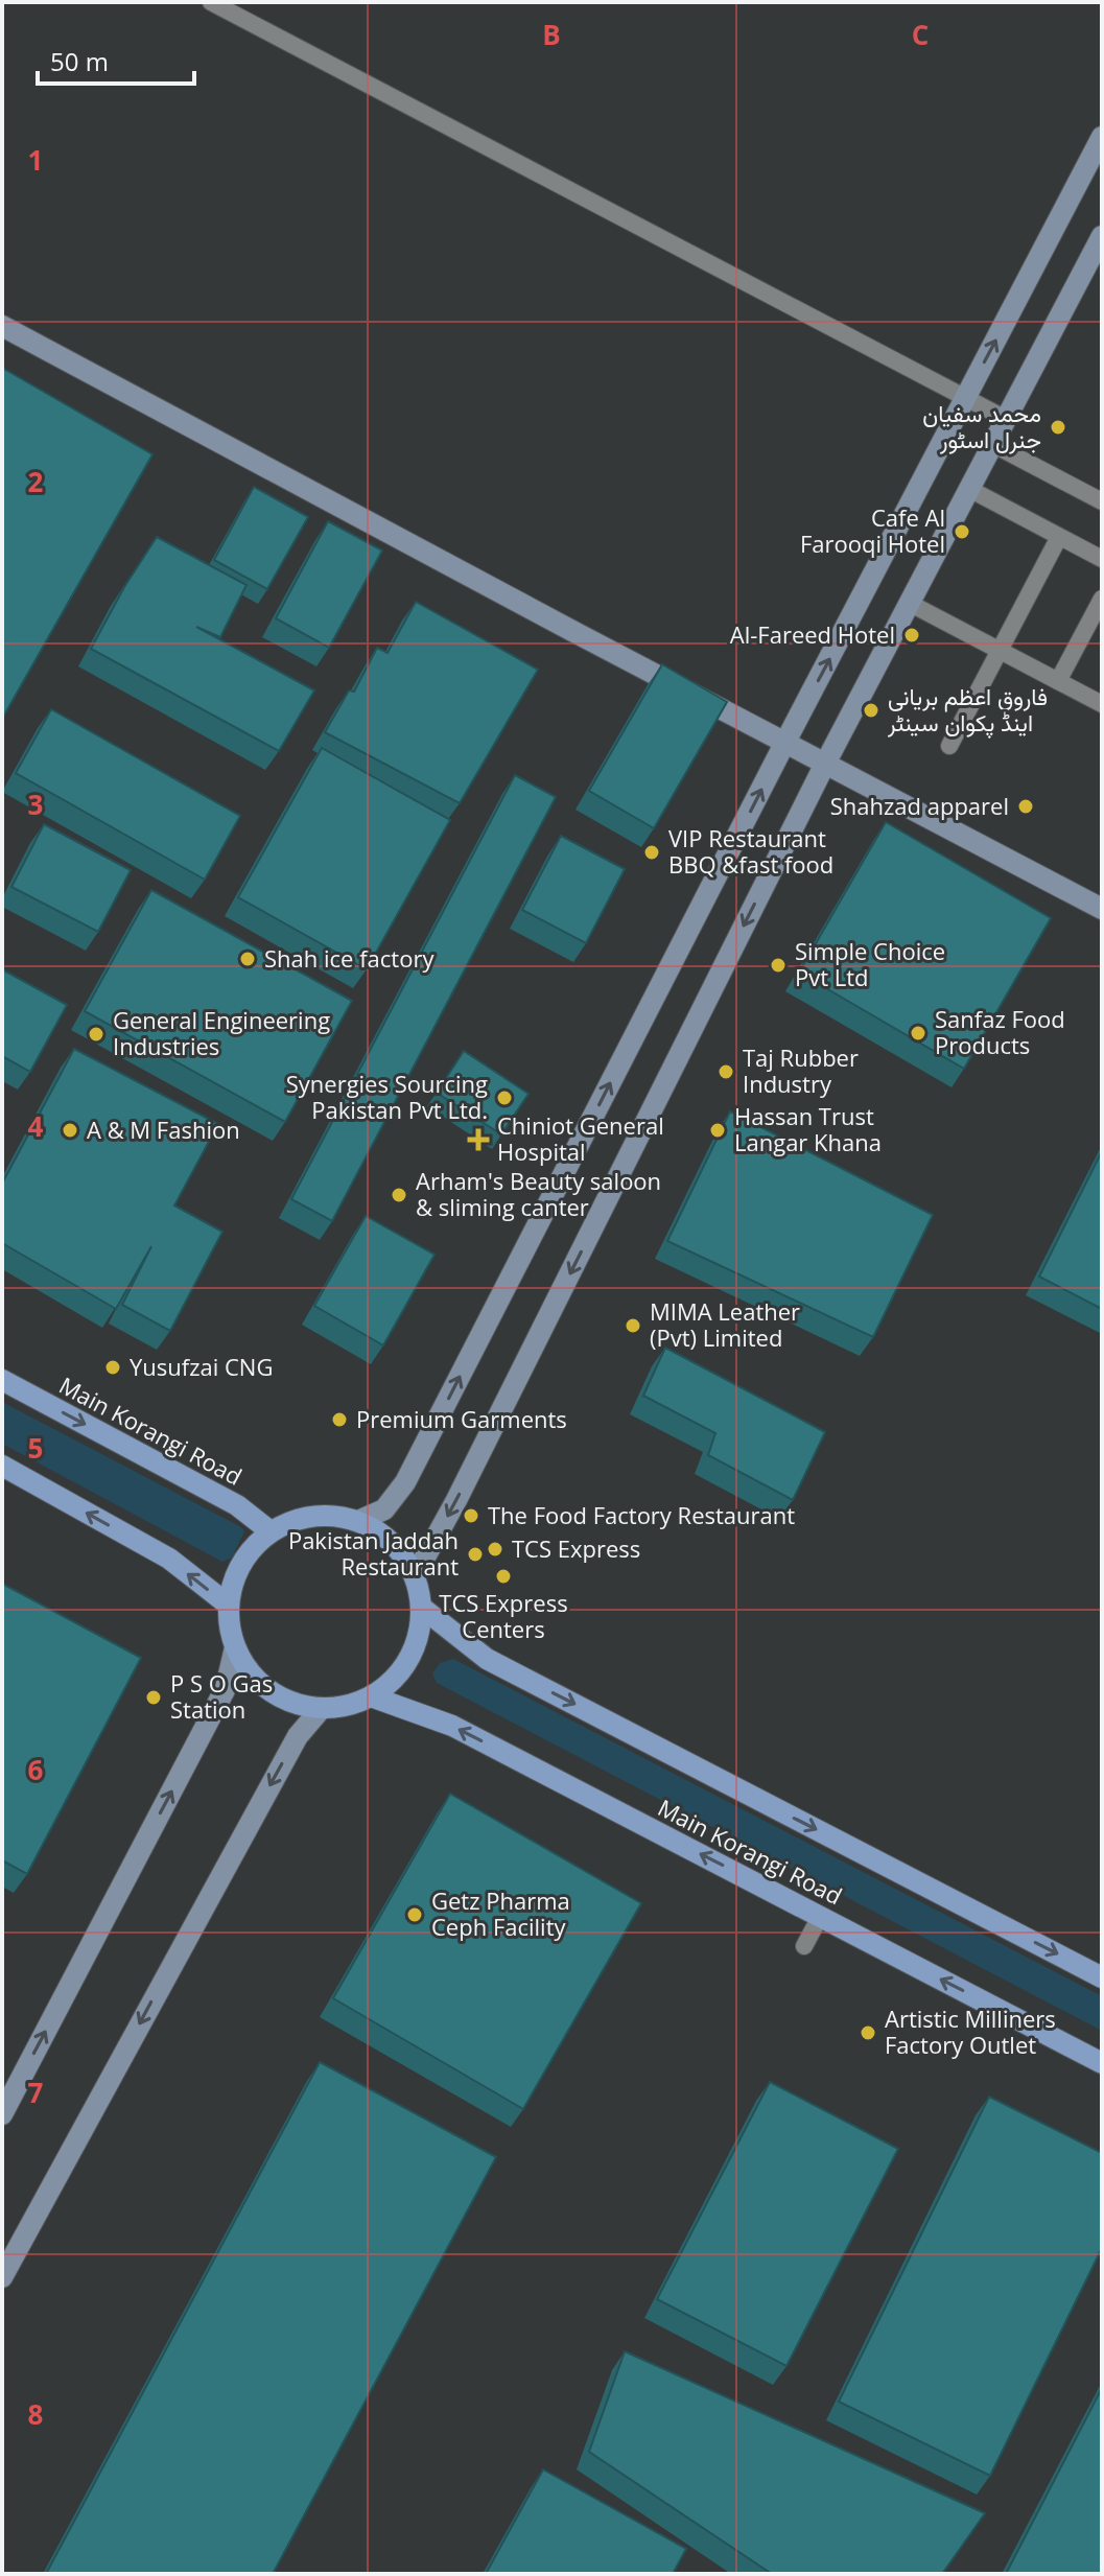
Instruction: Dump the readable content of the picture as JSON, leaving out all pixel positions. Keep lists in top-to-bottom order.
{
  "streets": {
    "main road": ["Main Korangi Road"]
  },
  "places": {
    "other": [
      "محمد سفیان جنرل اسٹور",
      "Cafe Al Farooqi Hotel",
      "Al-Fareed Hotel",
      "فاروق اعظم بریانی اینڈ پکوان سینٹر",
      "Shahzad apparel",
      "VIP Restaurant BBQ &fast food",
      "Shah ice factory",
      "Simple Choice Pvt Ltd",
      "Sanfaz Food Products",
      "General Engineering Industries",
      "Taj Rubber Industry",
      "Synergies Sourcing Pakistan Pvt Ltd.",
      "A & M Fashion",
      "Hassan Trust Langar Khana",
      "Arham's Beauty saloon & sliming canter",
      "MIMA Leather (Pvt) Limited",
      "Yusufzai CNG",
      "Premium Garments",
      "The Food Factory Restaurant",
      "TCS Express",
      "Pakistan Jaddah Restaurant",
      "TCS Express Centers",
      "P S O Gas Station",
      "Getz Pharma Ceph Facility",
      "Artistic Milliners Factory Outlet"
    ],
    "health": ["Chiniot General Hospital"]
  },
  "scale_bar": "50 m",
  "grid": {
    "columns": ["B", "C"],
    "rows": [
      "1",
      "2",
      "3",
      "4",
      "5",
      "6",
      "7",
      "8"
    ]
  }
}
